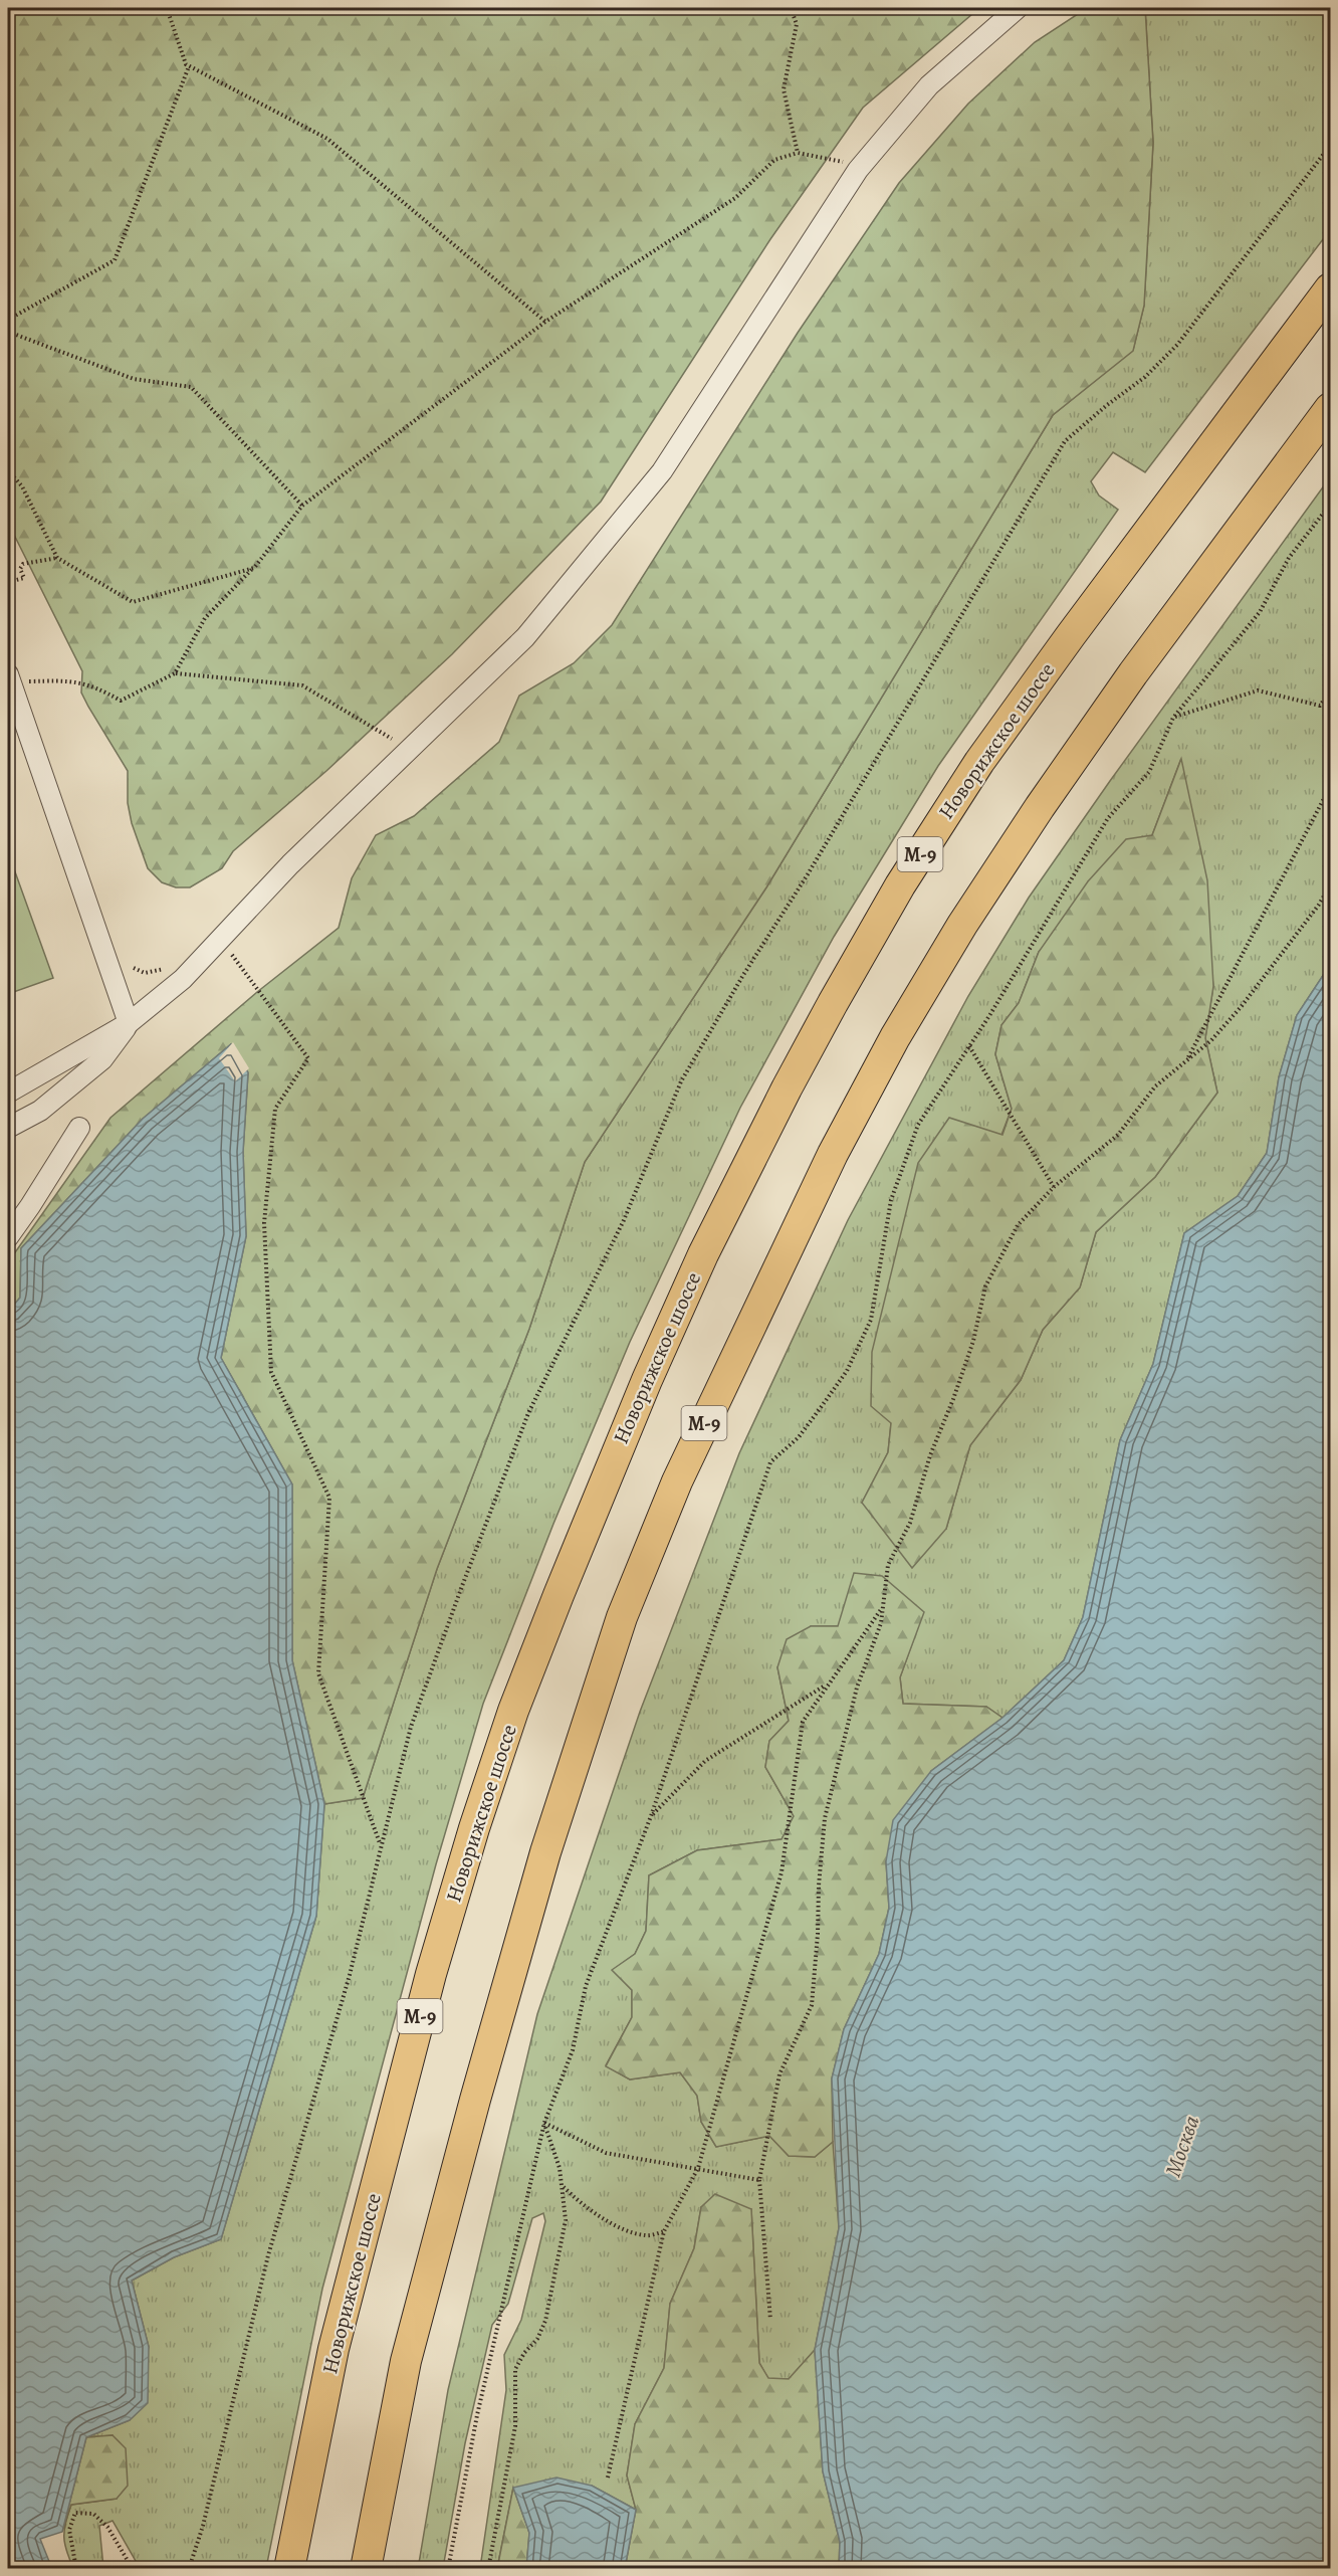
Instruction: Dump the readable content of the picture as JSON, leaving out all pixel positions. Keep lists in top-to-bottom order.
{
  "streets": {
    "highway": ["Новорижское шоссе", "М-9"]
  },
  "water": ["Москва"]
}
